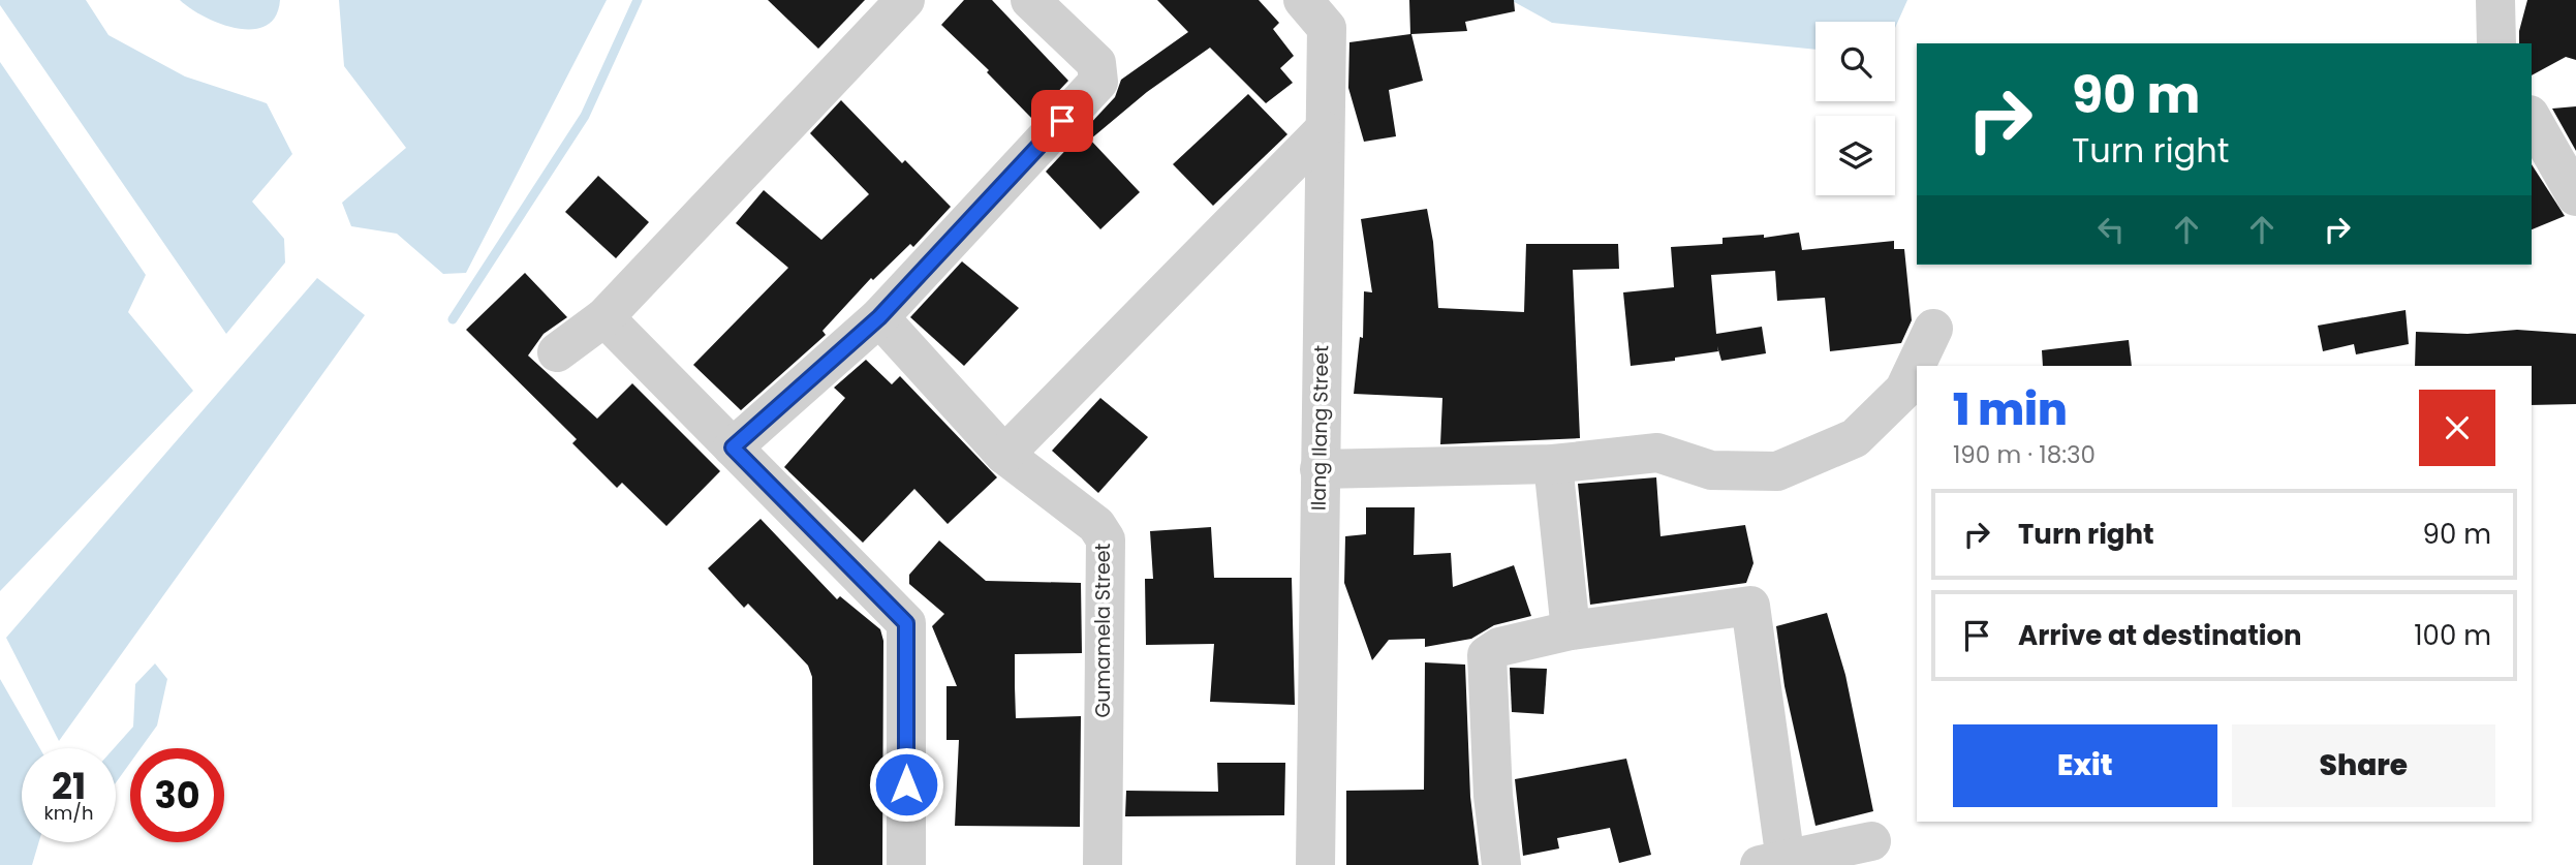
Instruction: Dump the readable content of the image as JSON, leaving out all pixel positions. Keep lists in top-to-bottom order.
{
  "streets": {
    "street": ["Ilang Ilang Street", "Gumamela Street"]
  },
  "page": {
    "turn": ["90 m", "Turn right"],
    "heading": ["1 min", "190 m · 18:30"],
    "list": [
      {
        "name": "Turn right",
        "value": "90 m"
      },
      {
        "name": "Arrive at destination",
        "value": "100 m"
      }
    ],
    "buttons": ["Exit", "Share"],
    "speed": "21 km/h",
    "limit": "30"
  }
}
